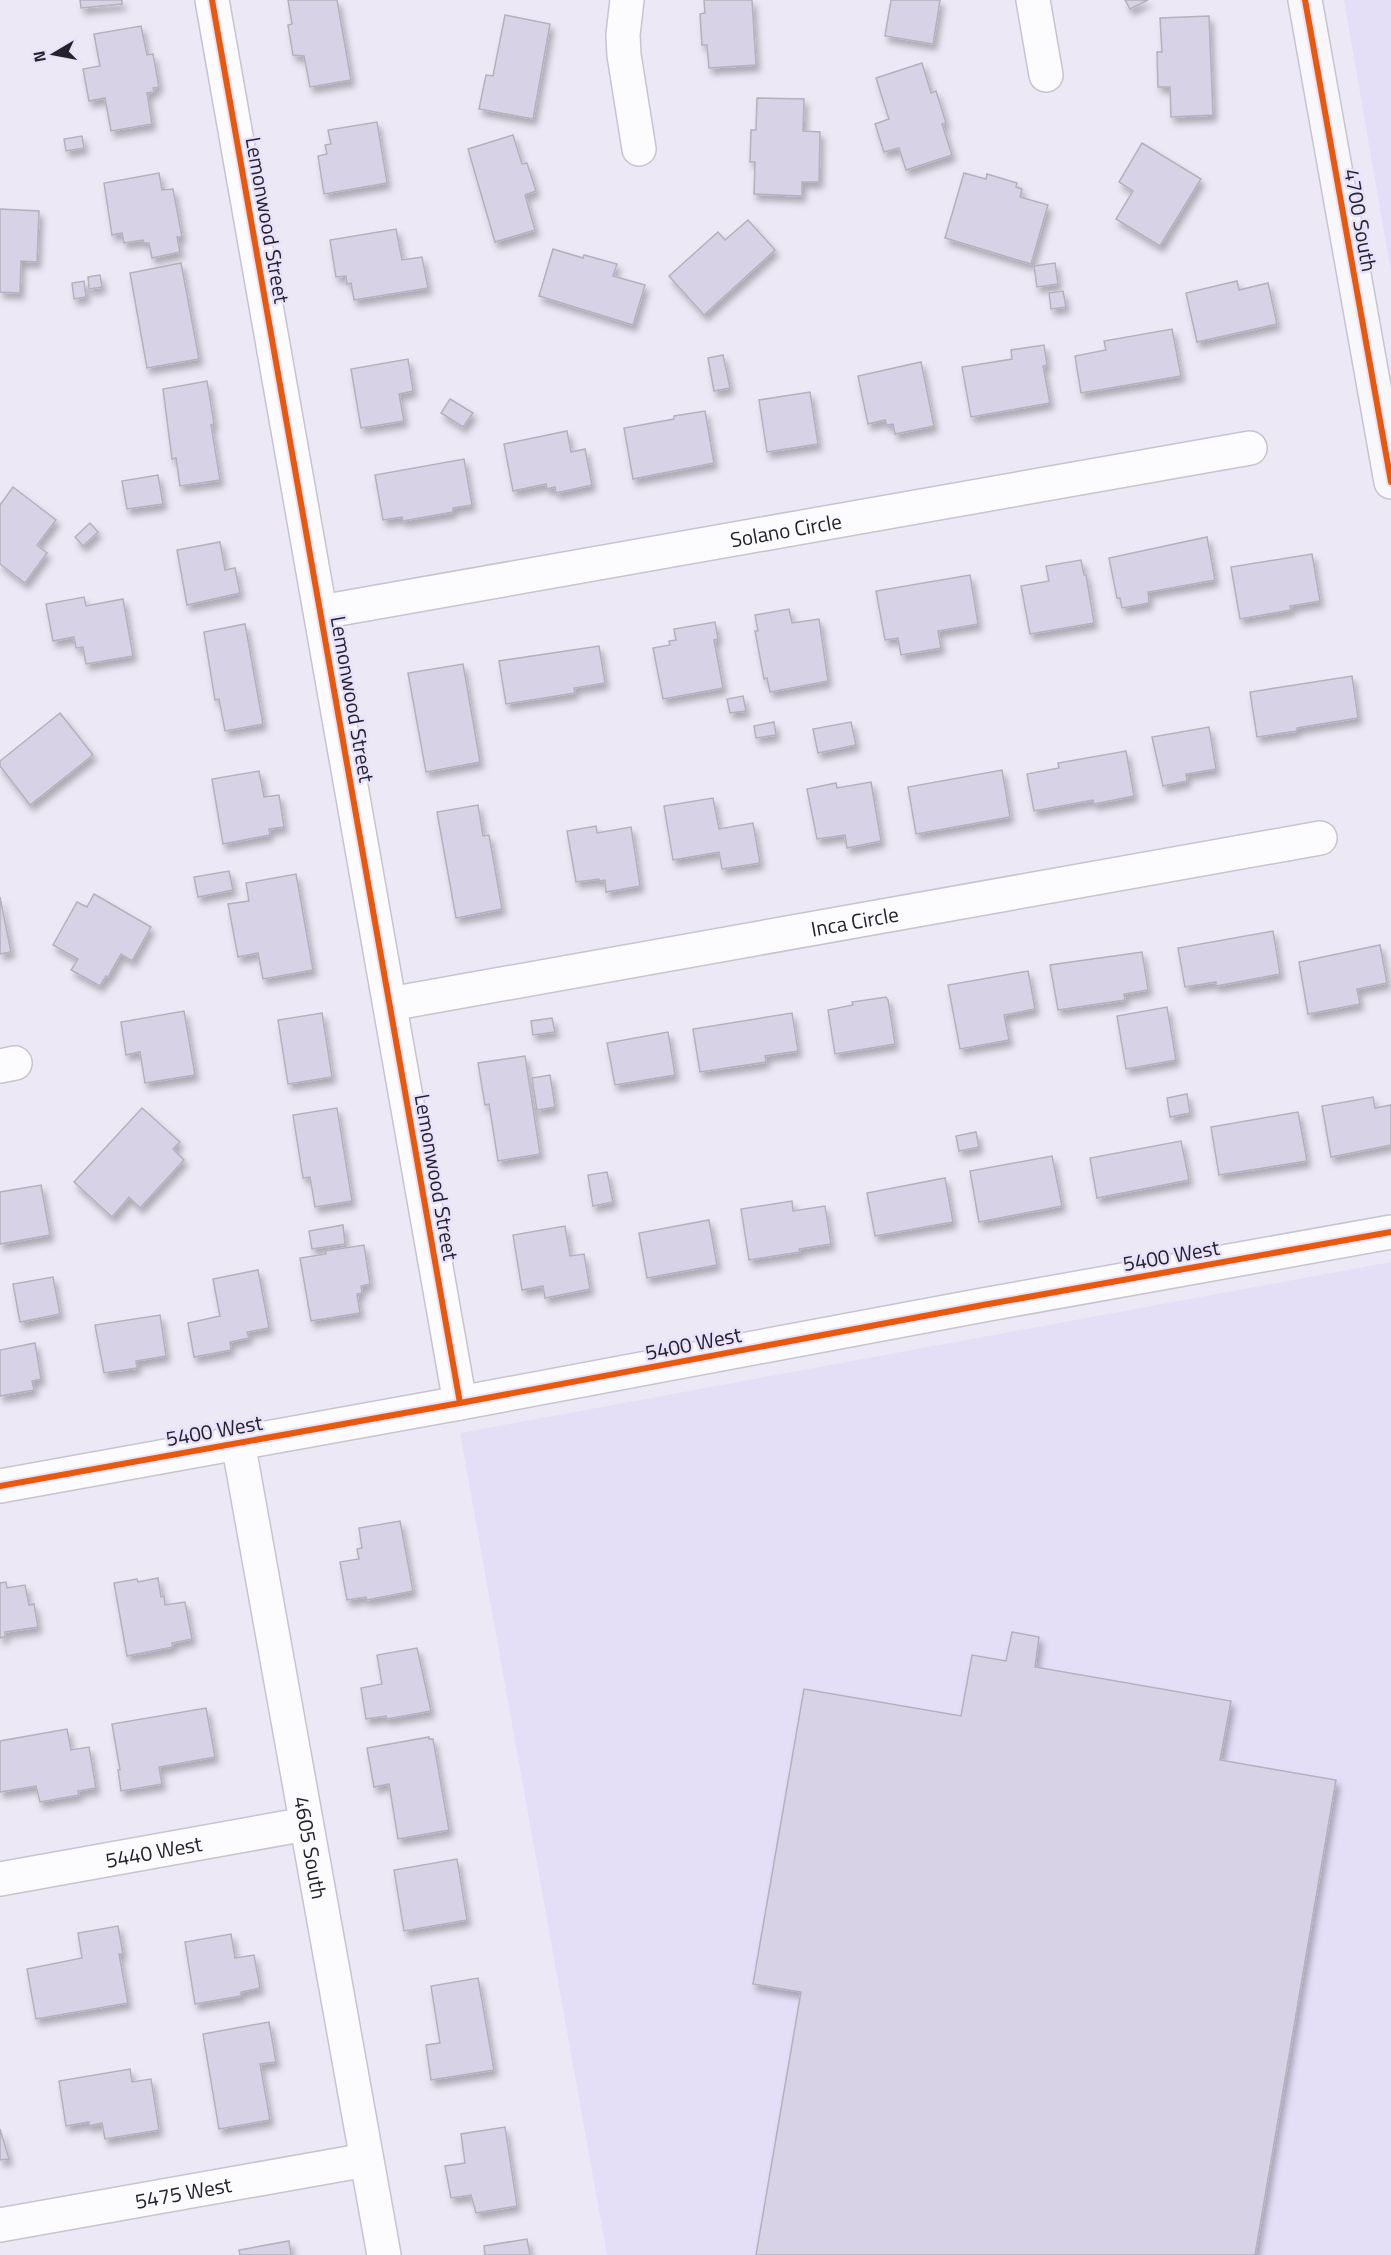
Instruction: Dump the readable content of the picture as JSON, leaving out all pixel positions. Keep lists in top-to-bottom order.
{
  "streets": {
    "main road": ["4700 South"],
    "street": [
      "Lemonwood Street",
      "Solano Circle",
      "Inca Circle",
      "5400 West",
      "4605 South",
      "5440 West",
      "5475 West"
    ]
  },
  "crossings": [
    ["Lemonwood Street", "Solano Circle"],
    ["Lemonwood Street", "Inca Circle"],
    ["Lemonwood Street", "5400 West"],
    ["5400 West", "4605 South"],
    ["4605 South", "5440 West"],
    ["4605 South", "5475 West"]
  ],
  "north": "left"
}
